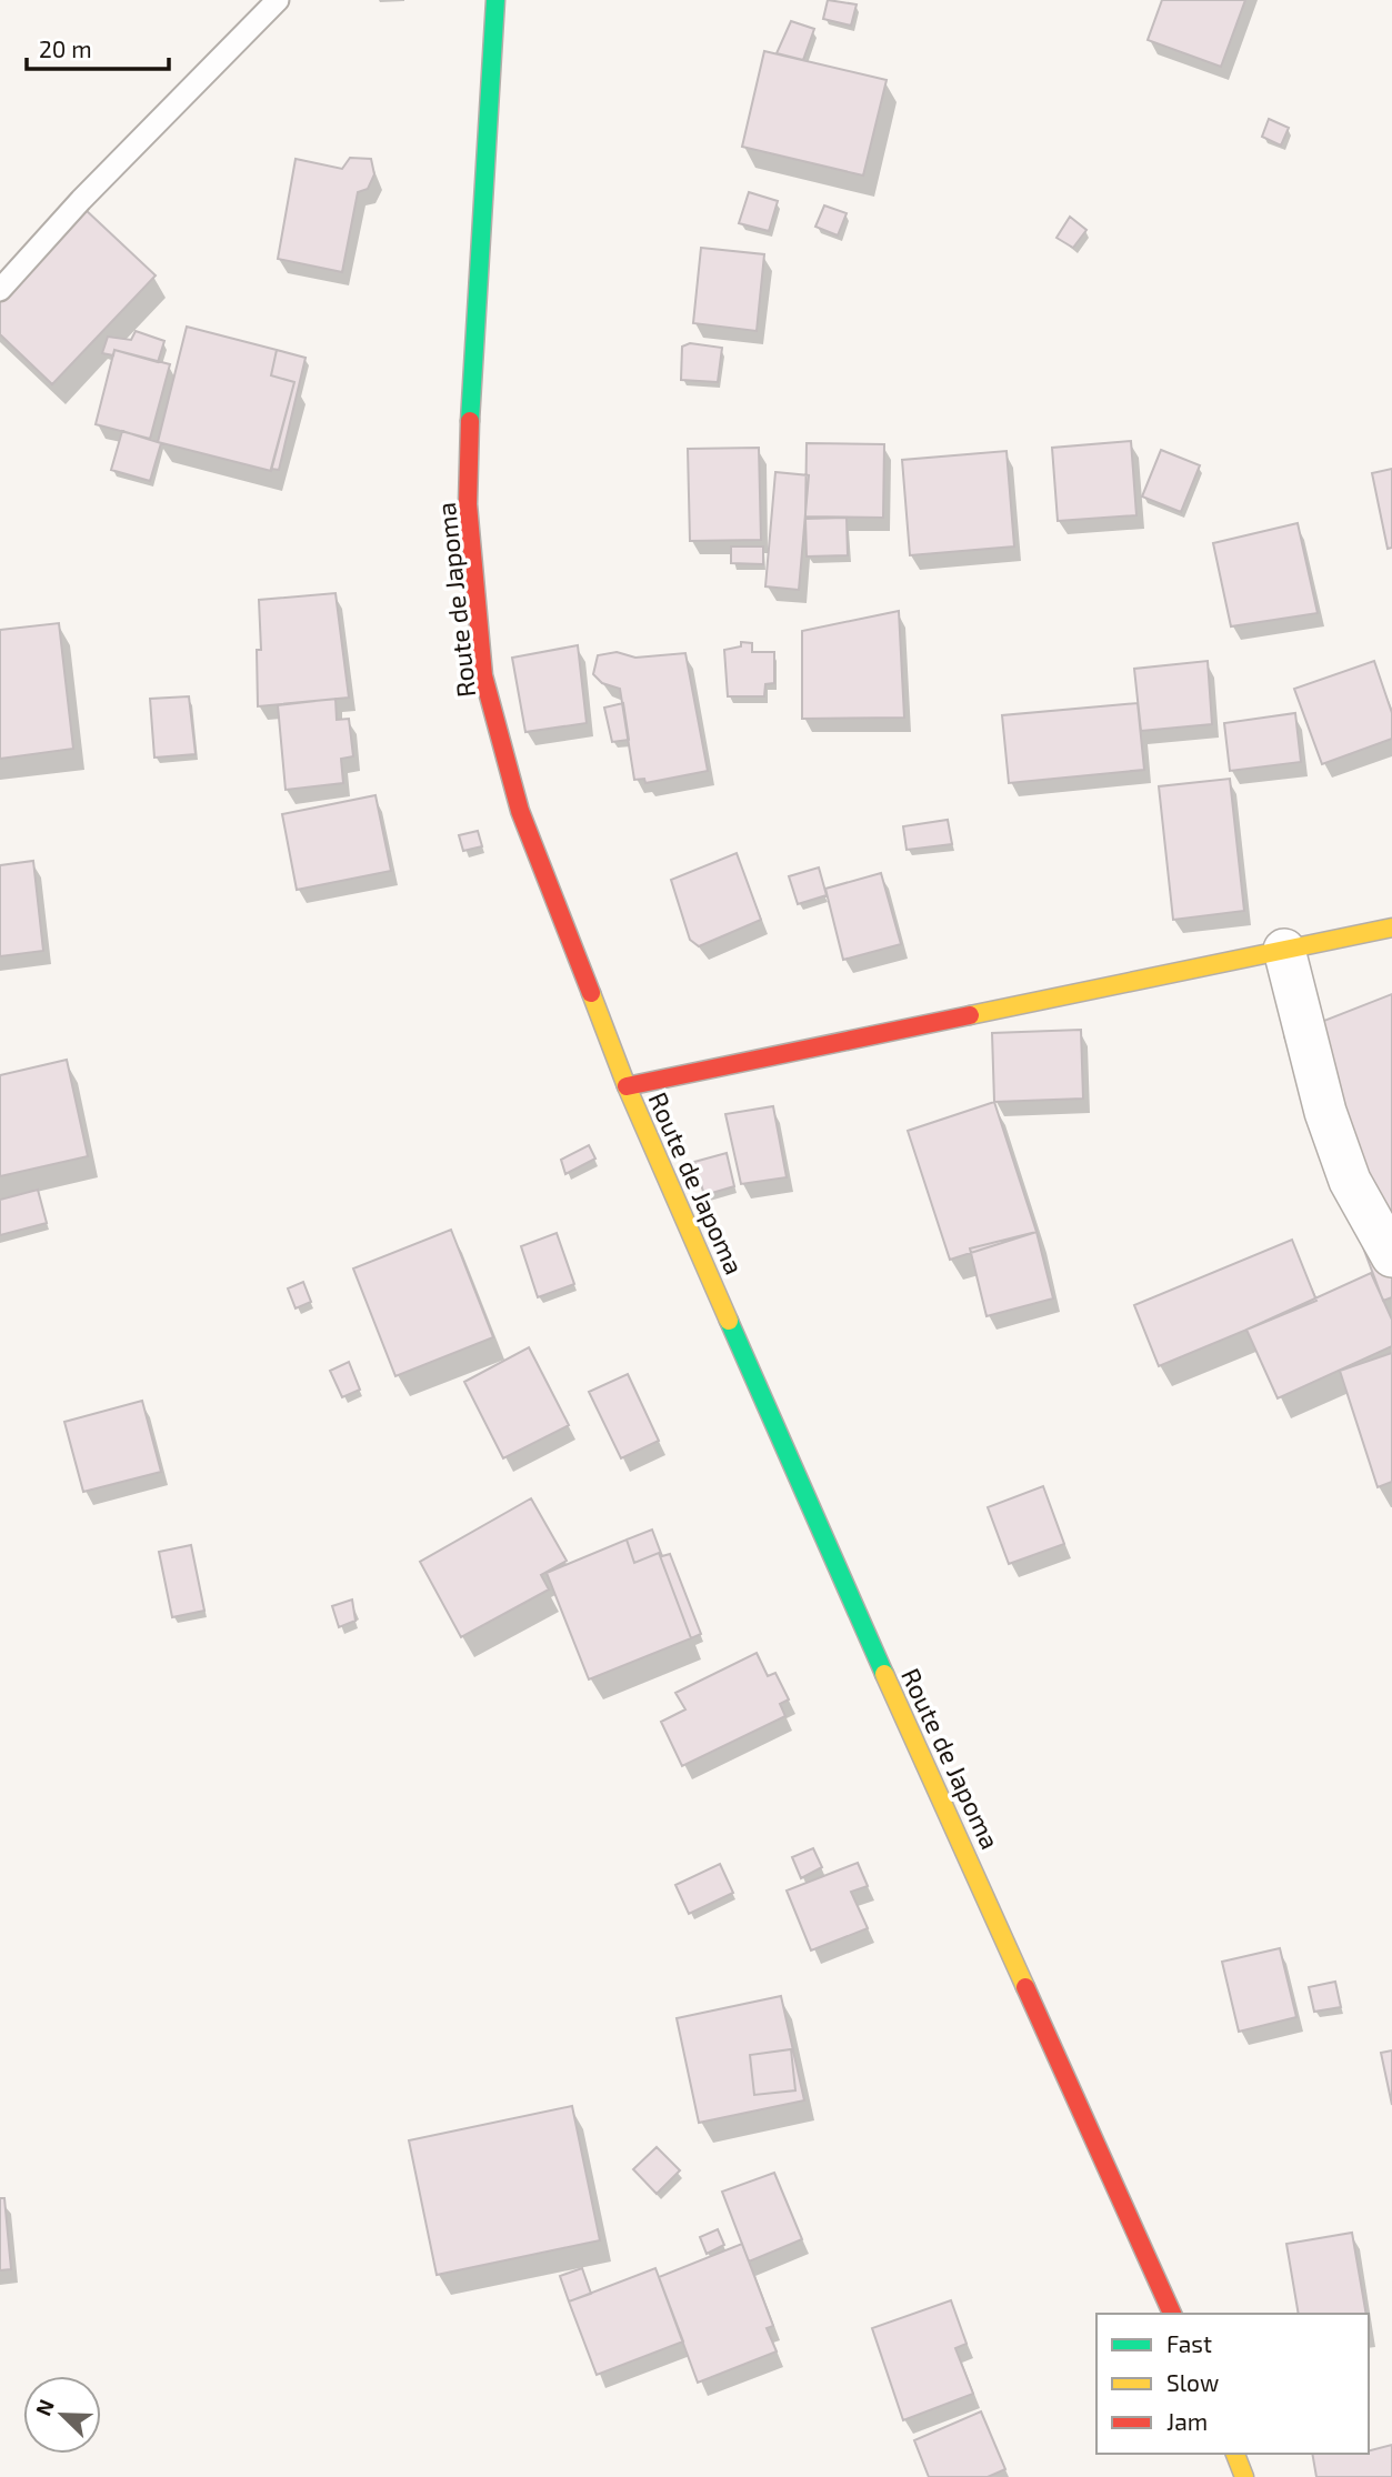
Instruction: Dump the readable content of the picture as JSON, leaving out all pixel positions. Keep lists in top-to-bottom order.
{
  "streets": {
    "street": ["Route de Japoma"]
  },
  "legend": ["Fast", "Slow", "Jam"],
  "scale_bar": "20 m",
  "north": "top left"
}
